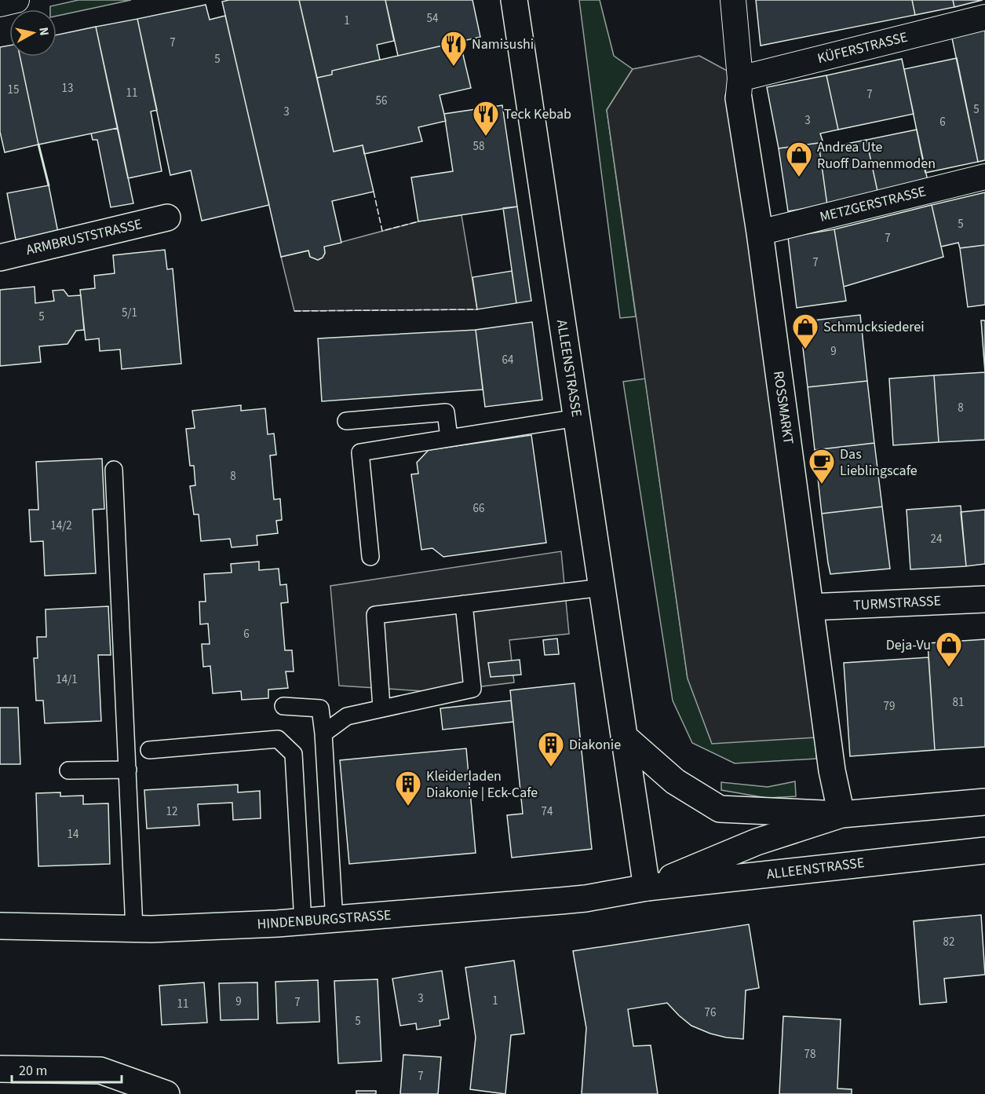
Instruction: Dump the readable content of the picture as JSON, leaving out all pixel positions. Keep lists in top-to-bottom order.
{
  "streets": {
    "street": [
      "KÜFERSTRASSE",
      "METZGERSTRASSE",
      "ARMBRUSTSTRASSE",
      "ALLEENSTRASSE",
      "ROSSMARKT",
      "TURMSTRASSE",
      "HINDENBURGSTRASSE"
    ]
  },
  "crossings": [
    ["KÜFERSTRASSE", "ROSSMARKT"],
    ["METZGERSTRASSE", "ROSSMARKT"],
    ["ALLEENSTRASSE", "HINDENBURGSTRASSE"],
    ["ROSSMARKT", "TURMSTRASSE"]
  ],
  "places": {
    "restaurant": ["Namisushi", "Teck Kebab"],
    "shop": ["Andrea Ute Ruoff Damenmoden", "Schmucksiederei", "Deja-Vu"],
    "cafe": ["Das Lieblingscafe"],
    "building": ["Diakonie", "Kleiderladen Diakonie | Eck-Cafe"]
  },
  "house_numbers": [
    "54",
    "1",
    "7",
    "5",
    "13",
    "15",
    "11",
    "7",
    "56",
    "5",
    "3",
    "3",
    "6",
    "58",
    "5",
    "7",
    "7",
    "5/1",
    "5",
    "9",
    "64",
    "8",
    "8",
    "66",
    "14/2",
    "24",
    "6",
    "14/1",
    "81",
    "79",
    "12",
    "74",
    "14",
    "82",
    "3",
    "1",
    "9",
    "7",
    "11",
    "76",
    "5",
    "78",
    "7"
  ],
  "scale_bar": "20 m",
  "north": "right"
}
